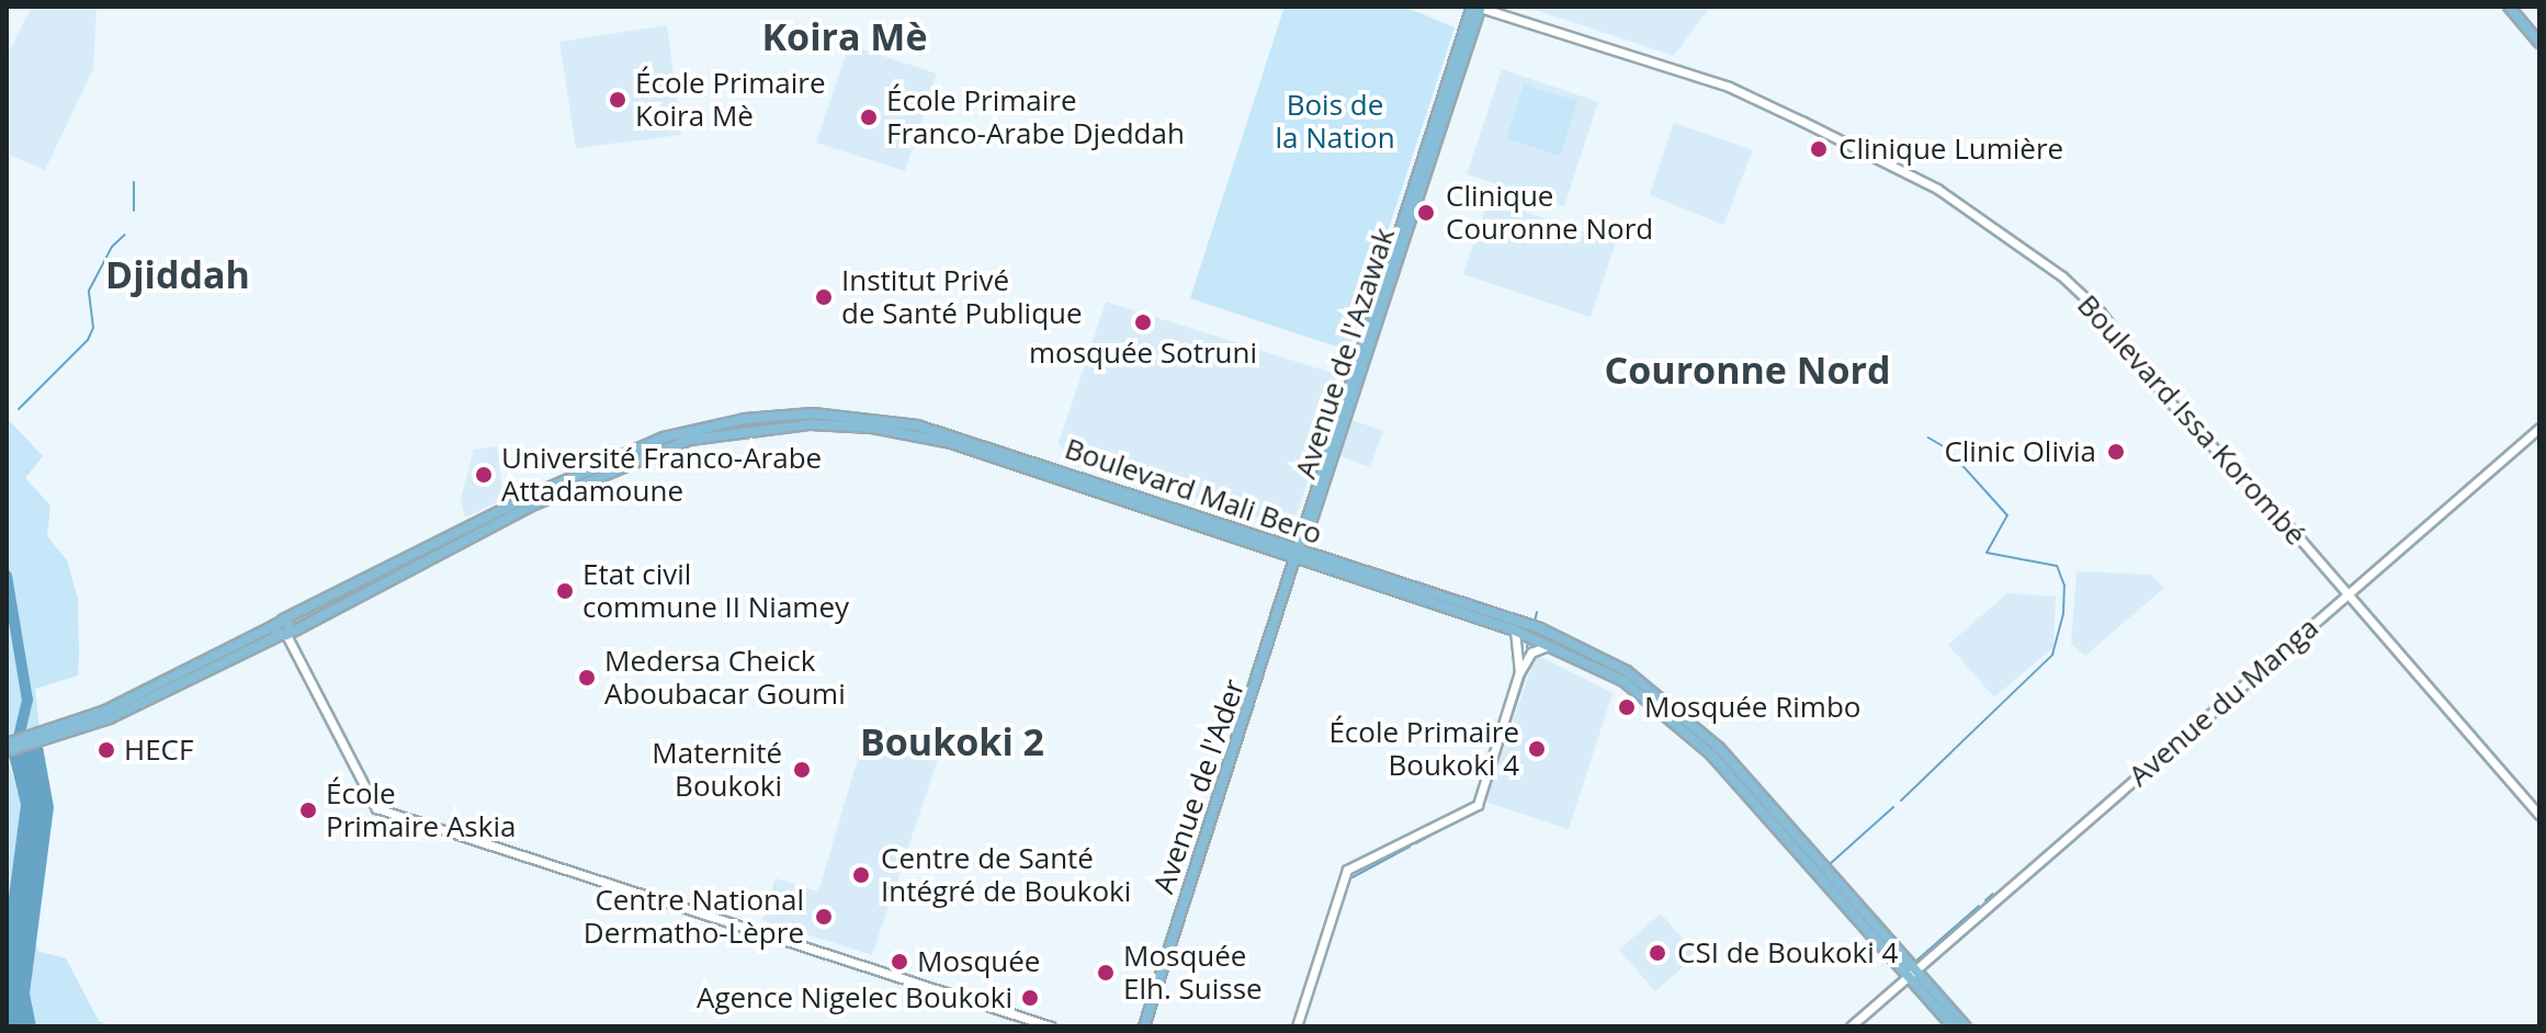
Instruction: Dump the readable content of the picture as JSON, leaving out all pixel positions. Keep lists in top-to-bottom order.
{
  "streets": {
    "main road": ["Avenue de l'Azawak", "Boulevard Mali Bero", "Avenue de l'Ader"],
    "street": ["Boulevard Issa Korombé", "Avenue du Manga"]
  },
  "crossings": [
    ["Avenue de l'Azawak", "Boulevard Issa Korombé"],
    ["Avenue de l'Azawak", "Boulevard Mali Bero"],
    ["Avenue de l'Azawak", "Avenue de l'Ader"],
    ["Boulevard Issa Korombé", "Avenue du Manga"],
    ["Boulevard Mali Bero", "Avenue du Manga"],
    ["Boulevard Mali Bero", "Avenue de l'Ader"]
  ],
  "districts": [
    "Koira Mè",
    "Djiddah",
    "Couronne Nord",
    "Boukoki 2"
  ],
  "parks": ["Bois de la Nation"],
  "places": [
    "École Primaire Koira Mè",
    "École Primaire Franco-Arabe Djeddah",
    "Clinique Lumière",
    "Clinique Couronne Nord",
    "Institut Privé de Santé Publique",
    "mosquée Sotruni",
    "Clinic Olivia",
    "Université Franco-Arabe Attadamoune",
    "Etat civil commune II Niamey",
    "Medersa Cheick Aboubacar Goumi",
    "Mosquée Rimbo",
    "École Primaire Boukoki 4",
    "HECF",
    "Maternité Boukoki",
    "École Primaire Askia",
    "Centre de Santé Intégré de Boukoki",
    "Centre National Dermatho-Lèpre",
    "CSI de Boukoki 4",
    "Mosquée",
    "Mosquée Elh. Suisse",
    "Agence Nigelec Boukoki"
  ]
}
